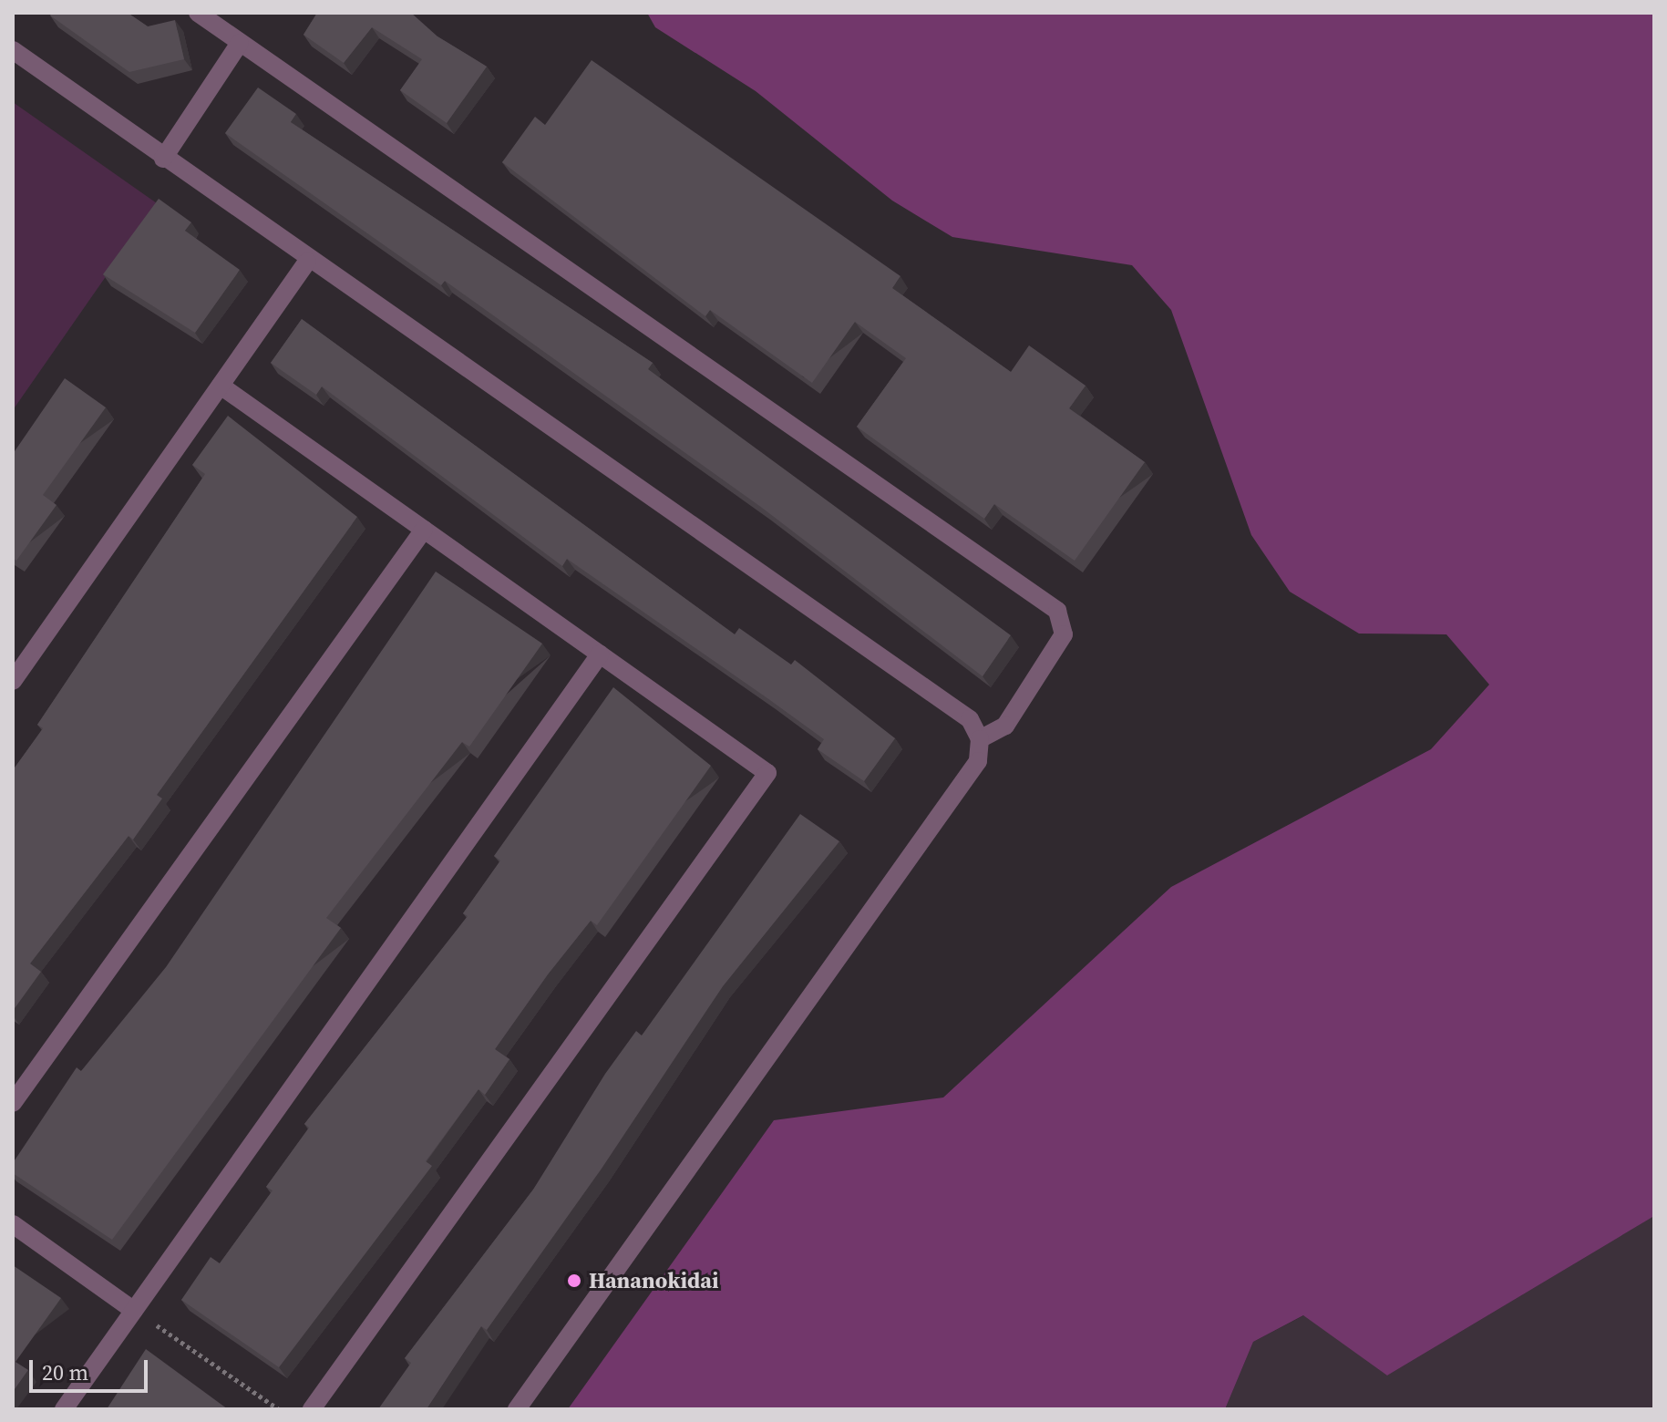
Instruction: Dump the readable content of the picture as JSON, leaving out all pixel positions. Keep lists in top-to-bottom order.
{
  "places": ["Hananokidai"],
  "scale_bar": "20 m"
}
